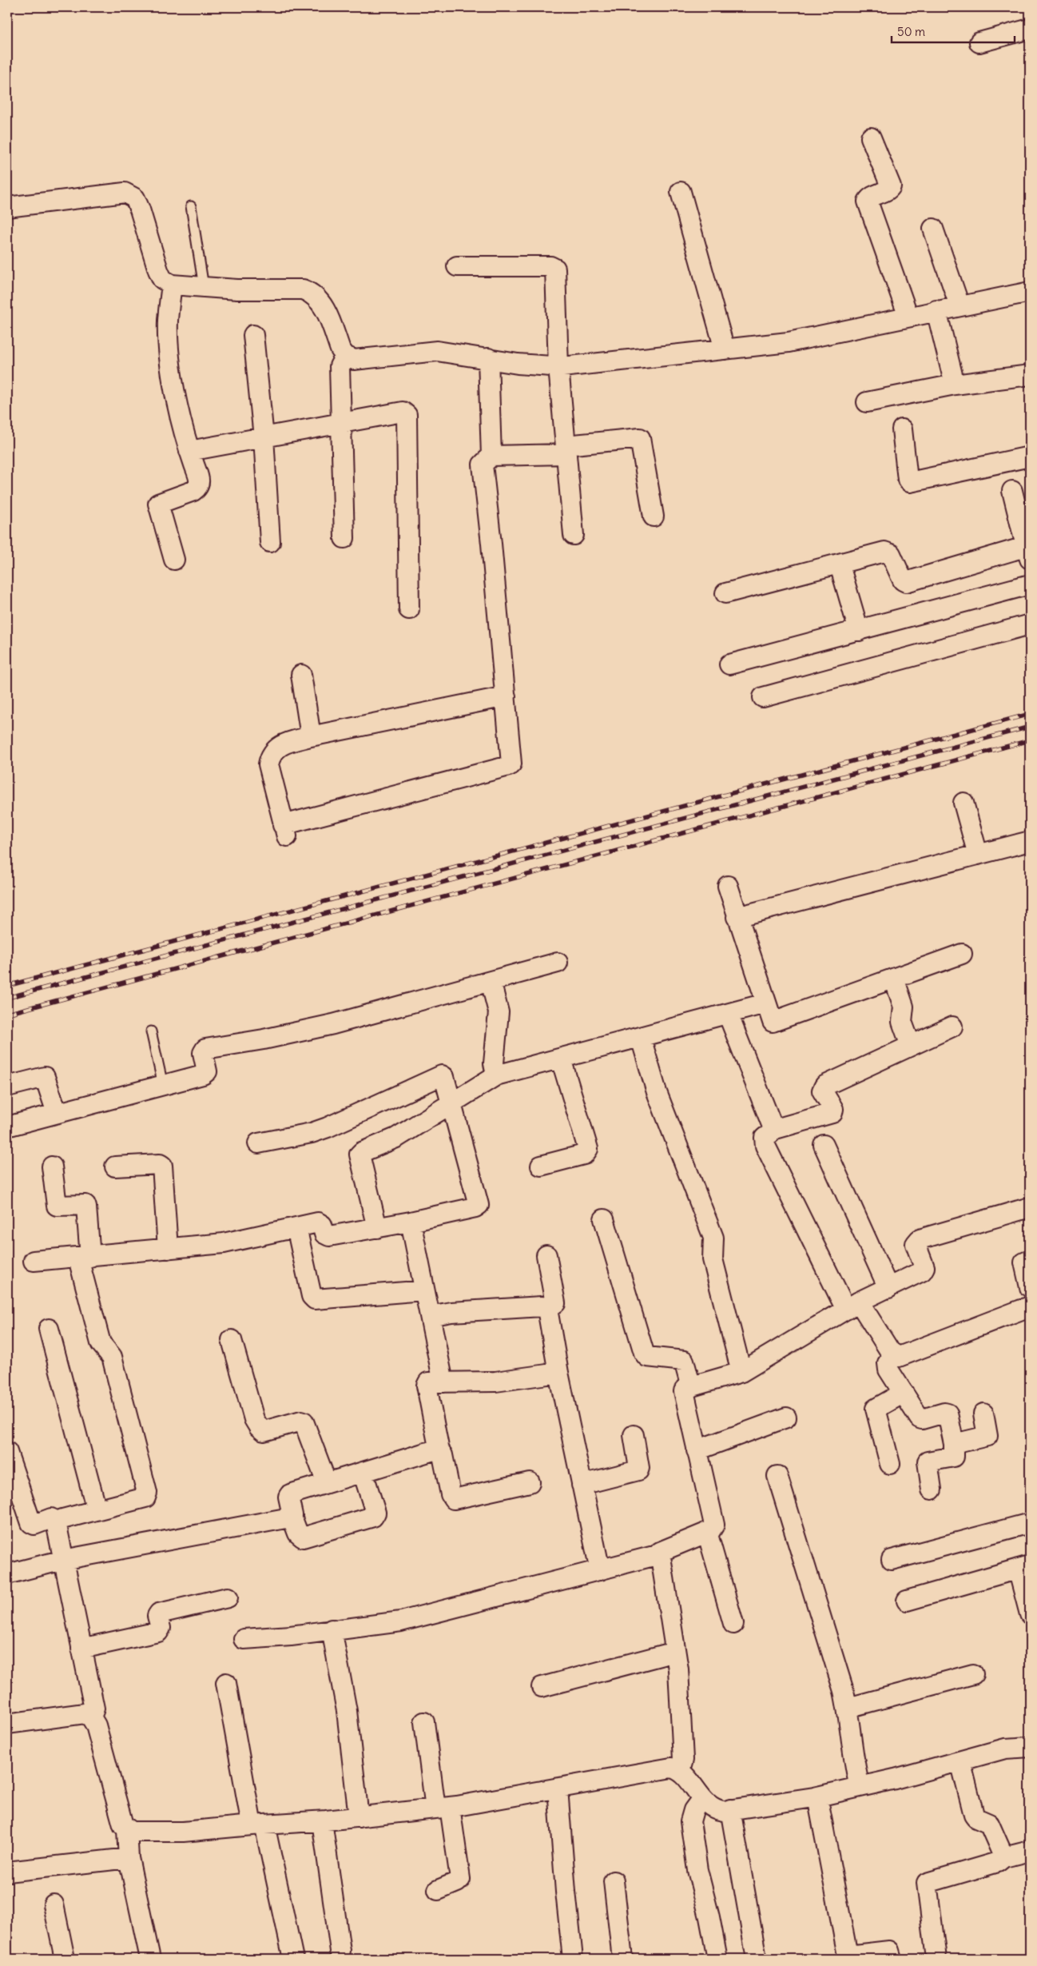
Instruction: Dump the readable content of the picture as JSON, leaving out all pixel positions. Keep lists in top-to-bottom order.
{
  "scale_bar": "50 m"
}
